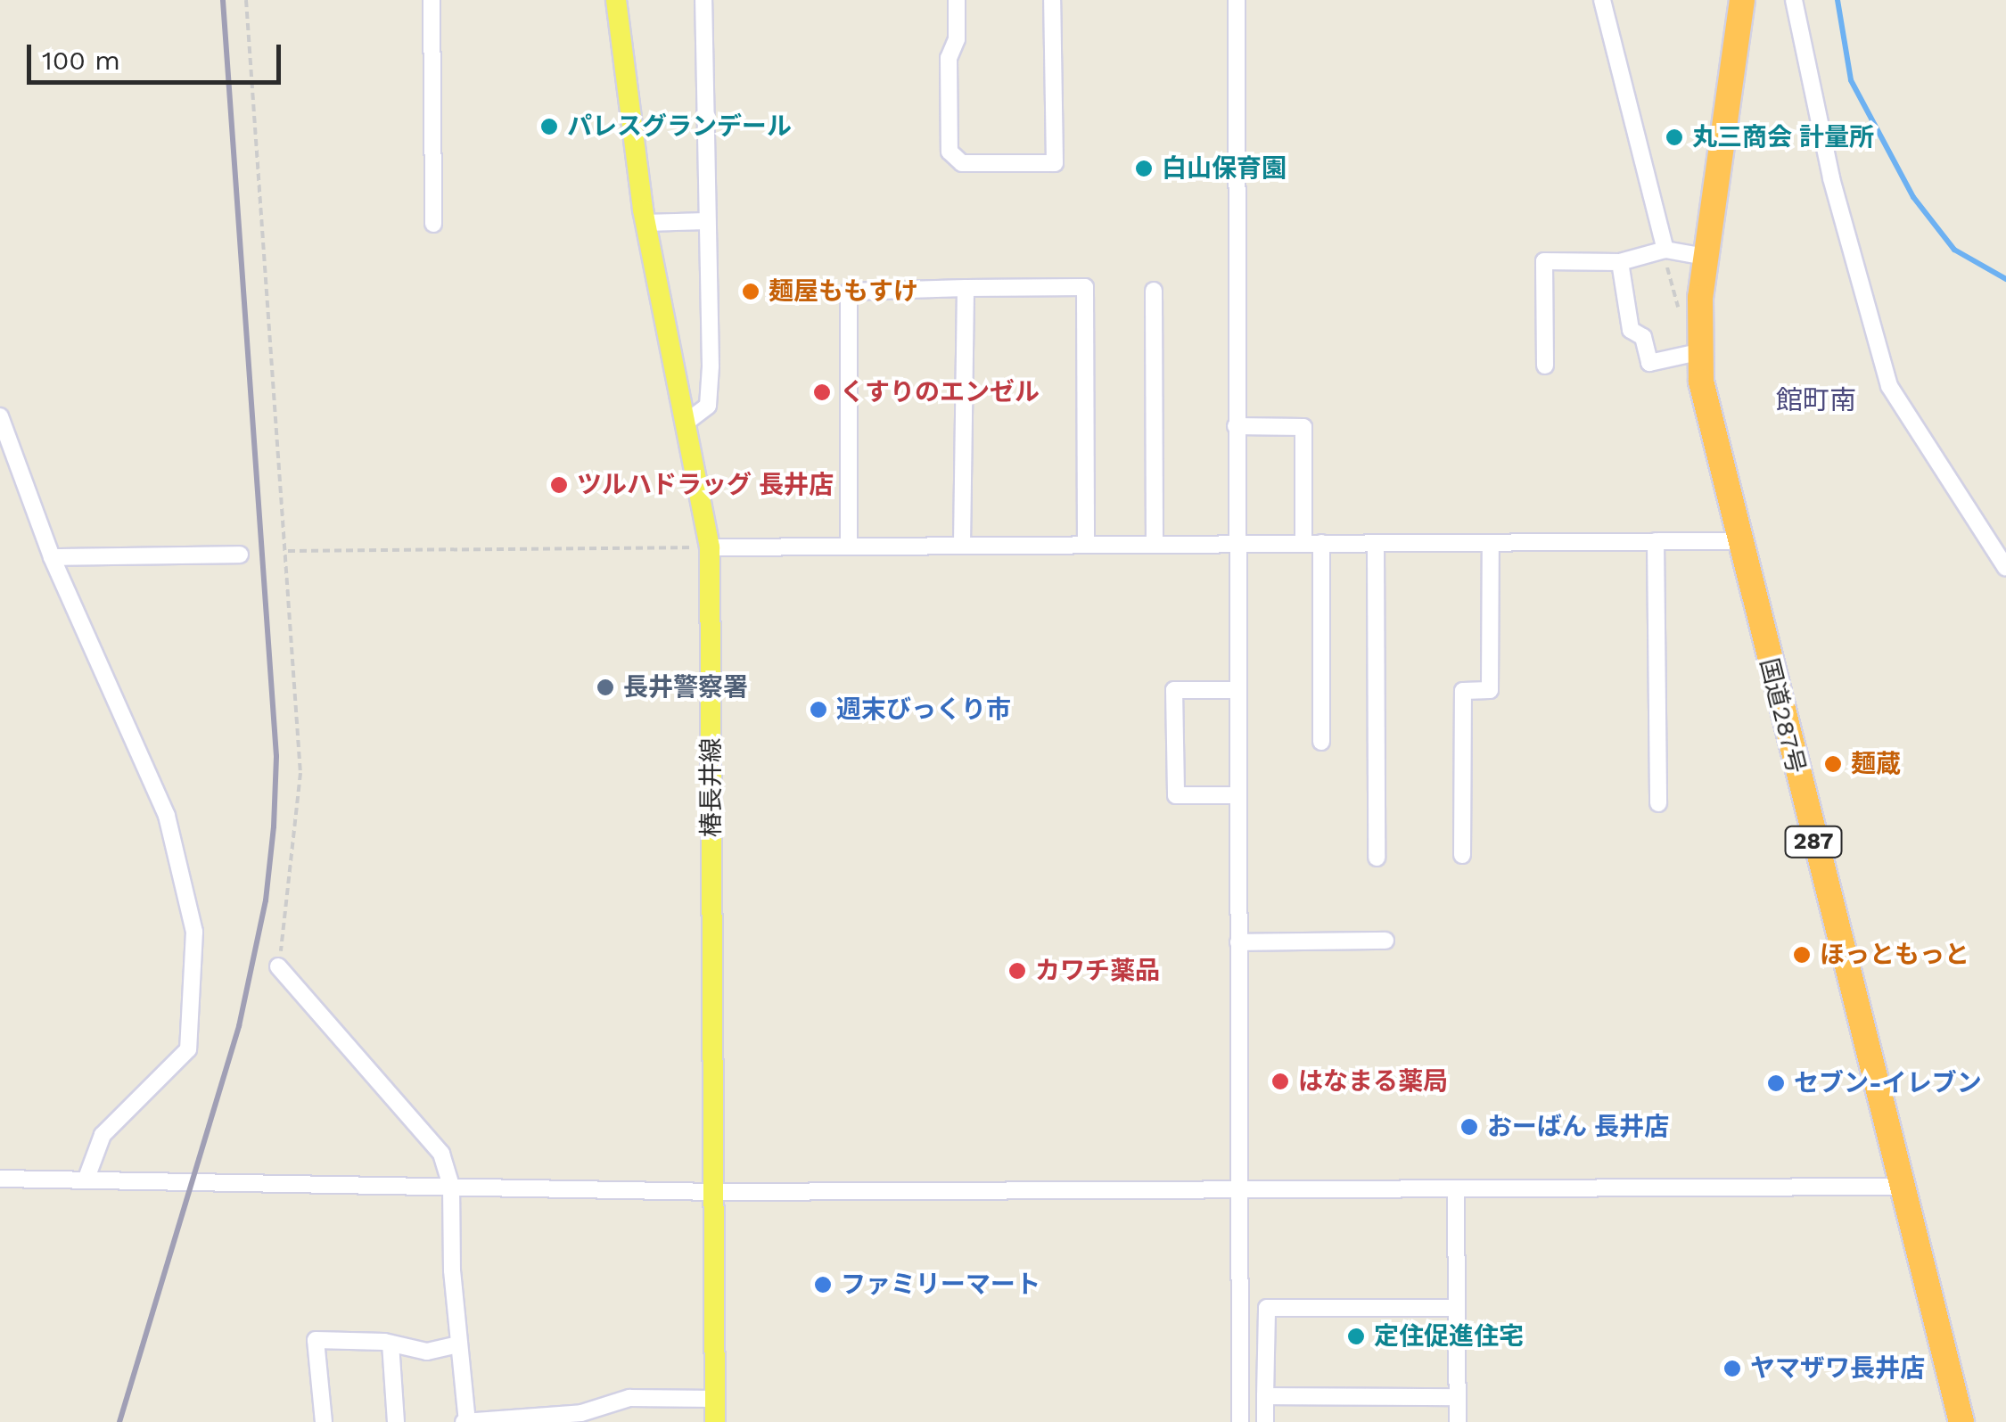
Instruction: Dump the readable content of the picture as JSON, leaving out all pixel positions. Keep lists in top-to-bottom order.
{
  "streets": {
    "highway": ["国道287号", "287"],
    "main road": ["椿長井線"]
  },
  "districts": ["館町南"],
  "places": [
    "パレスグランデール",
    "丸三商会 計量所",
    "白山保育園",
    "麺屋ももすけ",
    "くすりのエンゼル",
    "ツルハドラッグ 長井店",
    "長井警察署",
    "週末びっくり市",
    "麺蔵",
    "ほっともっと",
    "カワチ薬品",
    "はなまる薬局",
    "セブン-イレブン",
    "おーばん 長井店",
    "ファミリーマート",
    "定住促進住宅",
    "ヤマザワ長井店"
  ],
  "scale_bar": "100 m"
}
